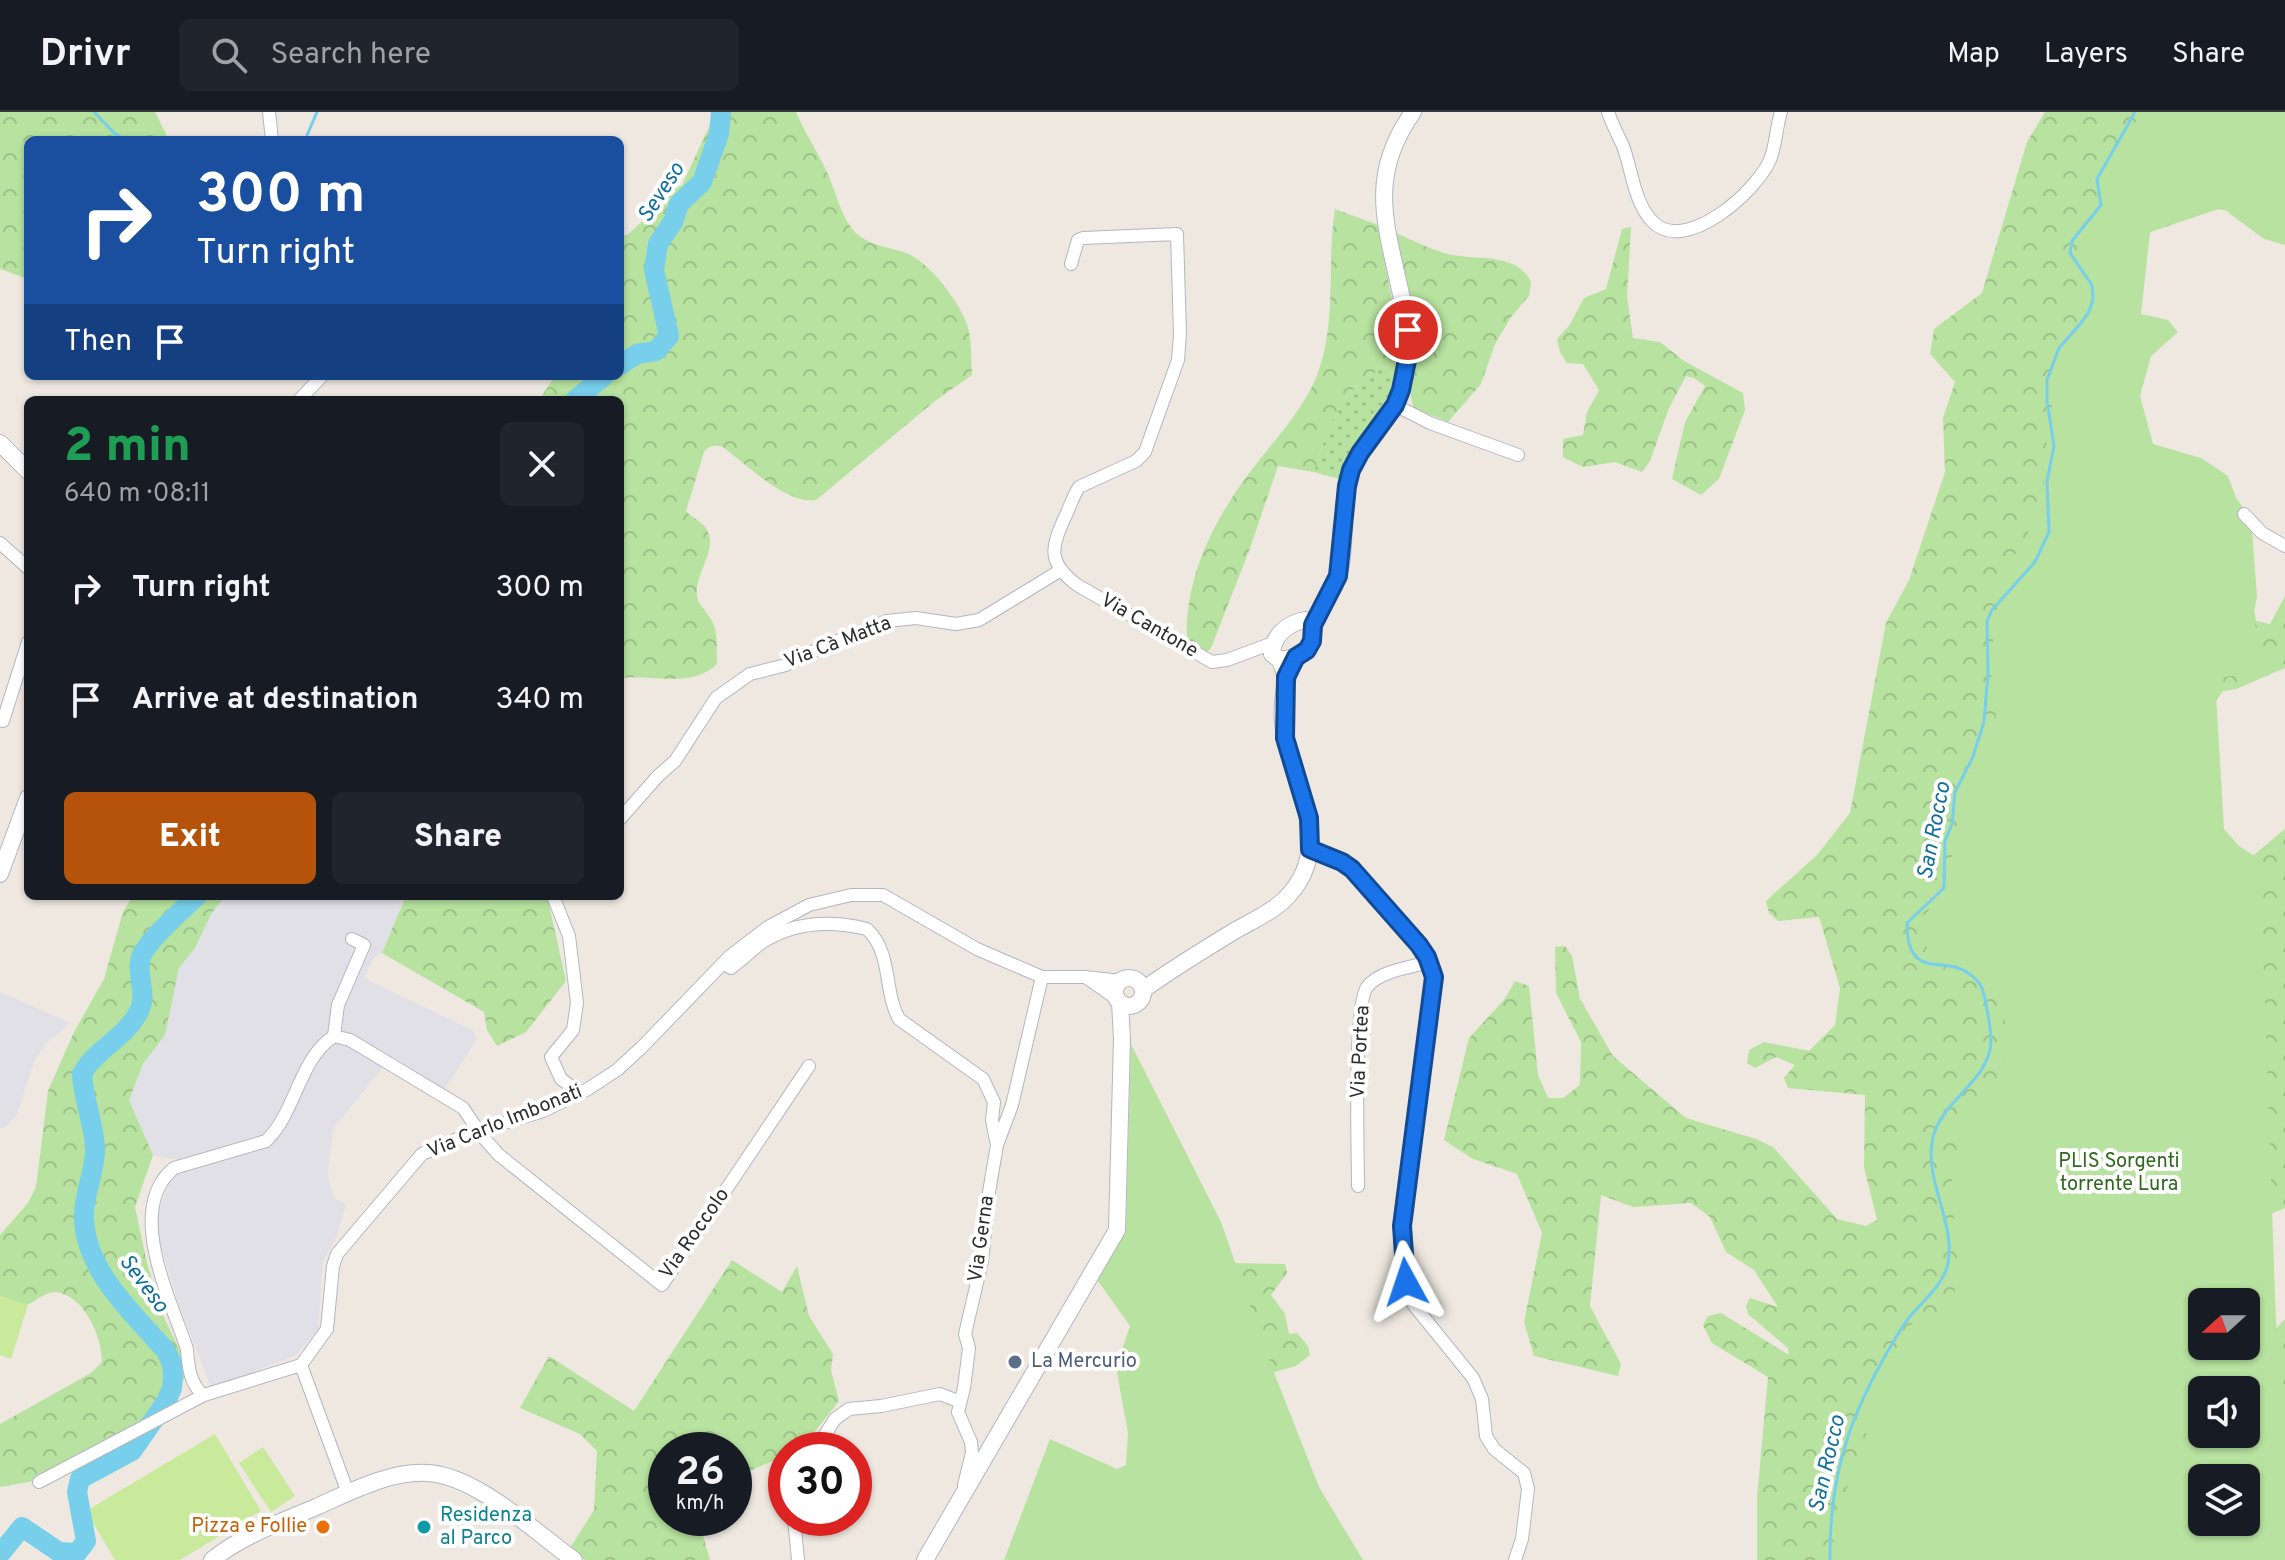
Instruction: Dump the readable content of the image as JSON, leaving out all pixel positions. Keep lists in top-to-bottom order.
{
  "streets": {
    "street": [
      "Via Cantone",
      "Via Cà Matta",
      "Via Portea",
      "Via Carlo Imbonati",
      "Via Roccolo",
      "Via Gerna"
    ]
  },
  "crossings": [
    ["Via Cantone", "Via Cà Matta"],
    ["Via Carlo Imbonati", "Via Roccolo"],
    ["Via Carlo Imbonati", "Via Gerna"]
  ],
  "water": ["Seveso", "San Rocco"],
  "parks": ["PLIS Sorgenti torrente Lura"],
  "places": ["La Mercurio", "Pizza e Follie", "Residenza al Parco"],
  "north": "left",
  "page": {
    "header": "Drivr",
    "search": "Search here",
    "nav": ["Map", "Layers", "Share"],
    "turn": ["300 m", "Turn right"],
    "then": "Then",
    "heading": ["2 min", "640 m · 08:11"],
    "list": [
      {
        "name": "Turn right",
        "value": "300 m"
      },
      {
        "name": "Arrive at destination",
        "value": "340 m"
      }
    ],
    "buttons": ["Exit", "Share"],
    "speed": "26 km/h",
    "limit": "30"
  }
}
